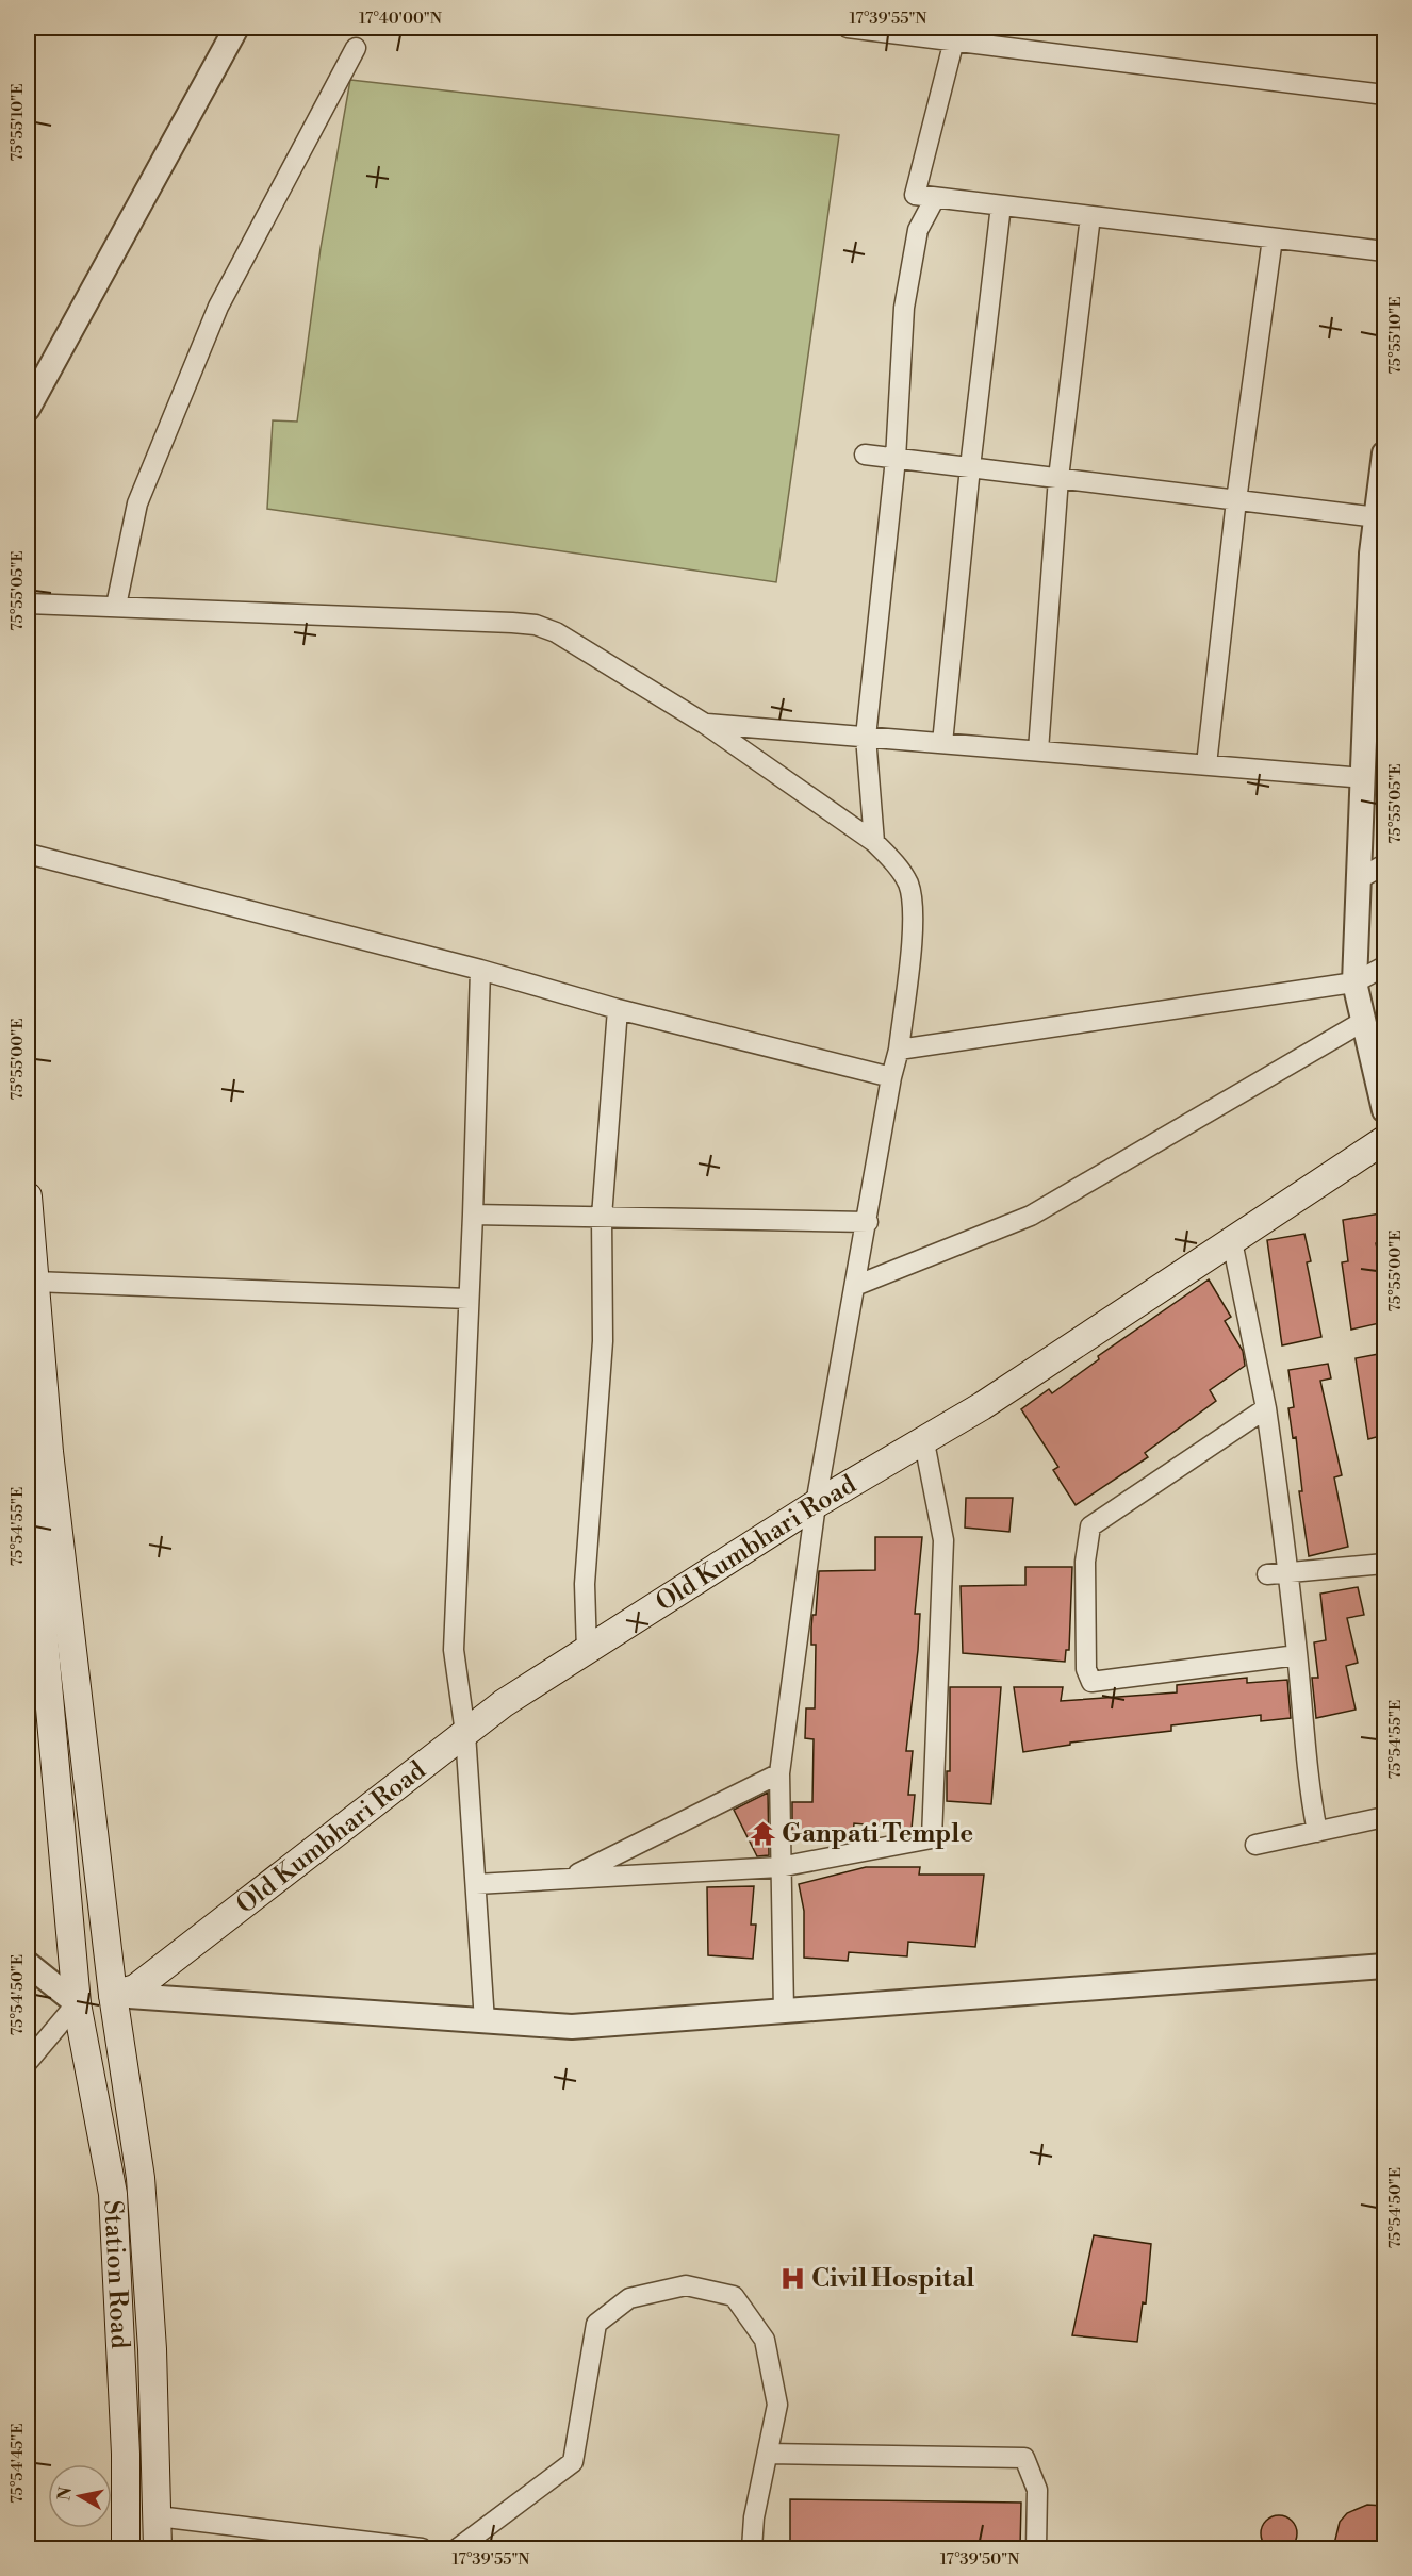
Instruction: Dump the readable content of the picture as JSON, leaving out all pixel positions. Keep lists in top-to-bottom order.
{
  "streets": {
    "main road": ["Old Kumbhari Road", "Station Road"]
  },
  "places": {
    "temple": ["Ganpati Temple"],
    "hospital": ["Civil Hospital"]
  },
  "north": "left",
  "coordinates": [
    "17°40'00\"N",
    "17°39'55\"N",
    "75°55'10\"E",
    "75°55'05\"E",
    "75°55'00\"E",
    "75°54'55\"E",
    "75°54'50\"E",
    "75°54'45\"E",
    "17°39'50\"N"
  ]
}
